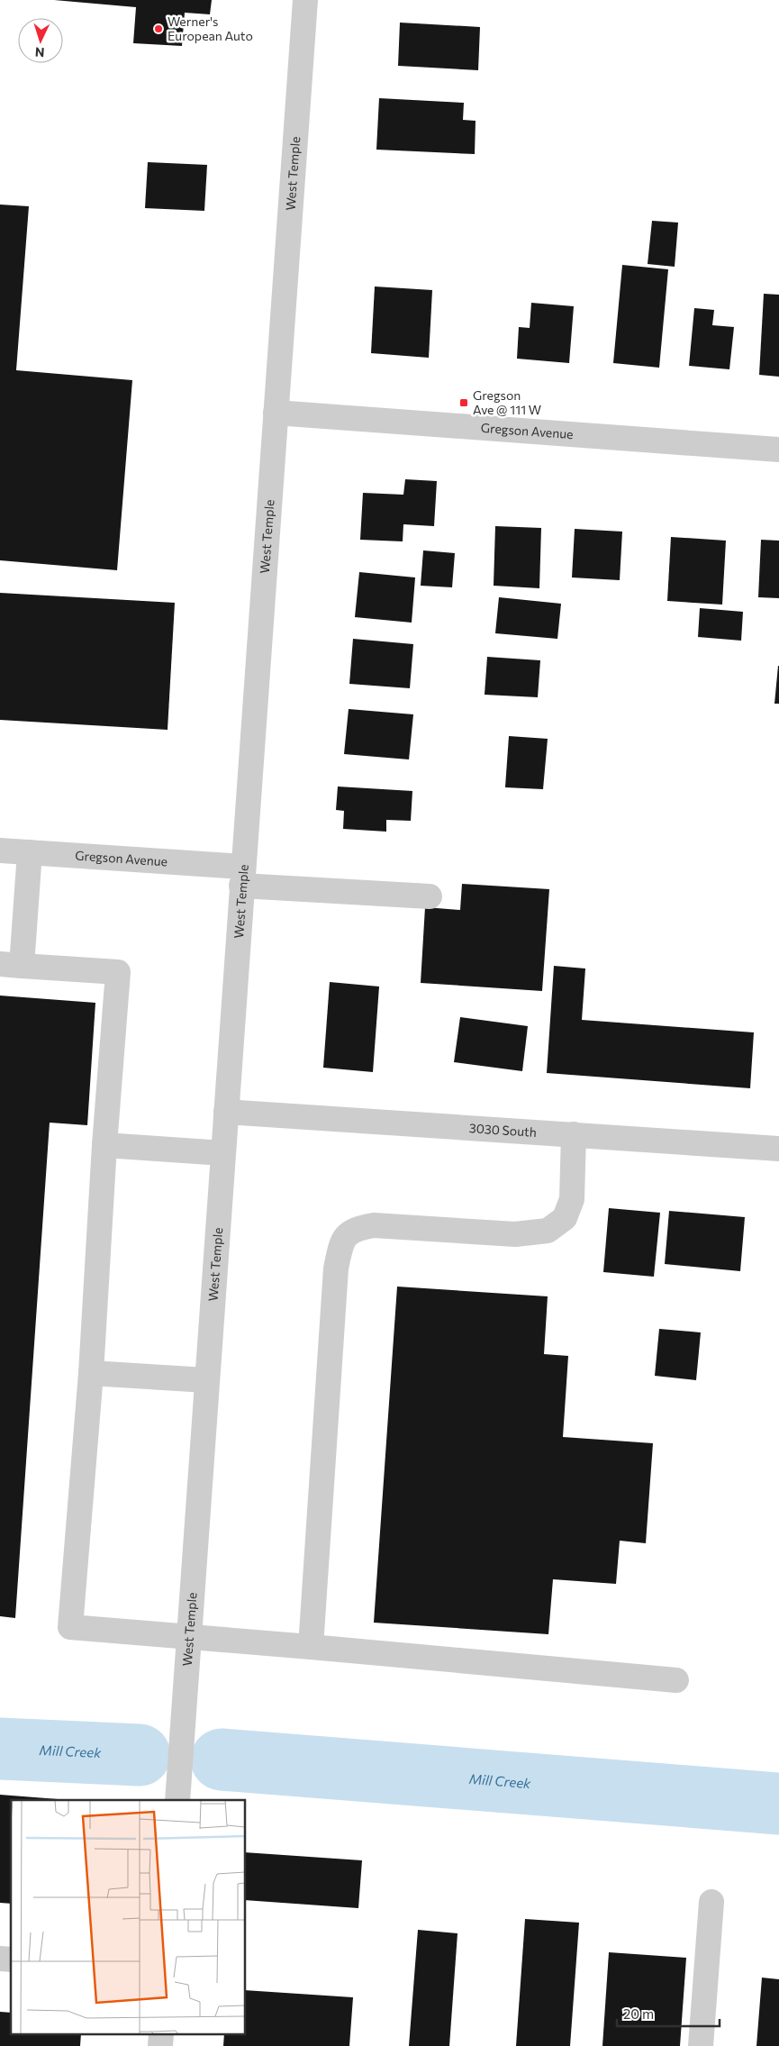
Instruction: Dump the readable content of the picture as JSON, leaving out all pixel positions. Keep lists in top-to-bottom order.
{
  "streets": {
    "street": ["West Temple", "Gregson Avenue", "3030 South"]
  },
  "crossings": [
    ["West Temple", "Gregson Avenue"],
    ["West Temple", "3030 South"]
  ],
  "water": ["Mill Creek"],
  "places": {
    "other": ["Werner's European Auto"],
    "transit": ["Gregson Ave @ 111 W"]
  },
  "scale_bar": "20 m",
  "north": "bottom"
}
